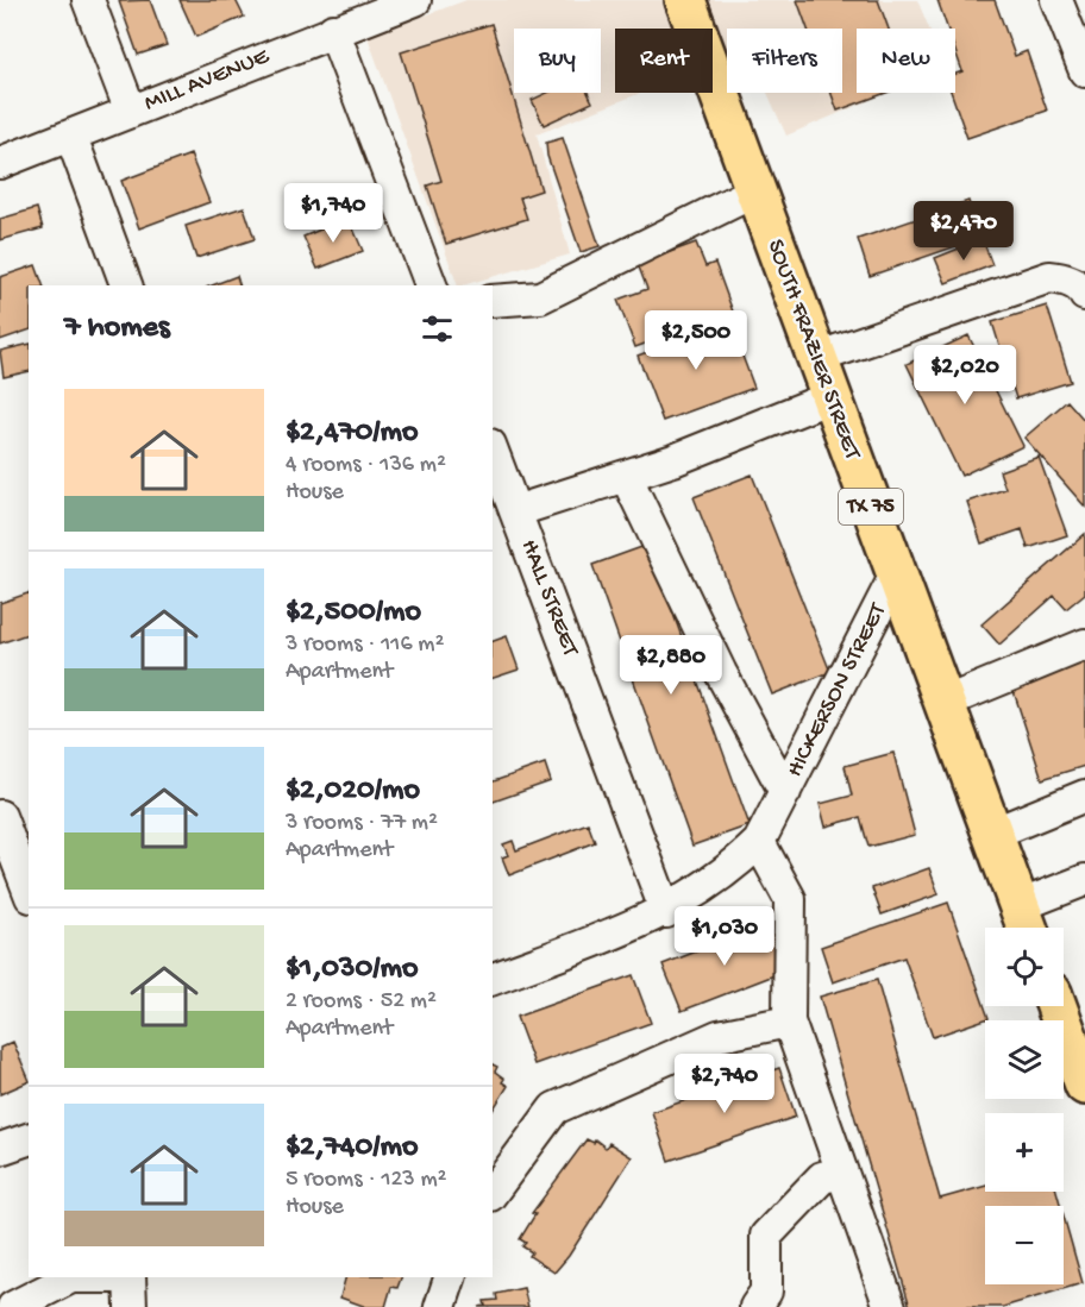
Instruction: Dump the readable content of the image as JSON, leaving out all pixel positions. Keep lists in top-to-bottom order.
{
  "streets": {
    "main road": ["SOUTH FRAZIER STREET", "TX 75"],
    "street": ["MILL AVENUE", "HALL STREET", "HICKERSON STREET"]
  },
  "crossings": [
    ["SOUTH FRAZIER STREET", "HICKERSON STREET"],
    ["HALL STREET", "HICKERSON STREET"]
  ],
  "page": {
    "chip": [
      "Buy",
      "Rent",
      "Filters",
      "New"
    ],
    "price": [
      "$1,740",
      "$2,470",
      "$2,500",
      "$2,020",
      "$2,880",
      "$1,030",
      "$2,740"
    ],
    "heading": "7 homes",
    "list": [
      {
        "name": "$2,470/mo",
        "note": "4 rooms · 136 m² · House"
      },
      {
        "name": "$2,500/mo",
        "note": "3 rooms · 116 m² · Apartment"
      },
      {
        "name": "$2,020/mo",
        "note": "3 rooms · 77 m² · Apartment"
      },
      {
        "name": "$1,030/mo",
        "note": "2 rooms · 52 m² · Apartment"
      },
      {
        "name": "$2,740/mo",
        "note": "5 rooms · 123 m² · House"
      }
    ],
    "map_buttons": ["+", "−"]
  }
}
